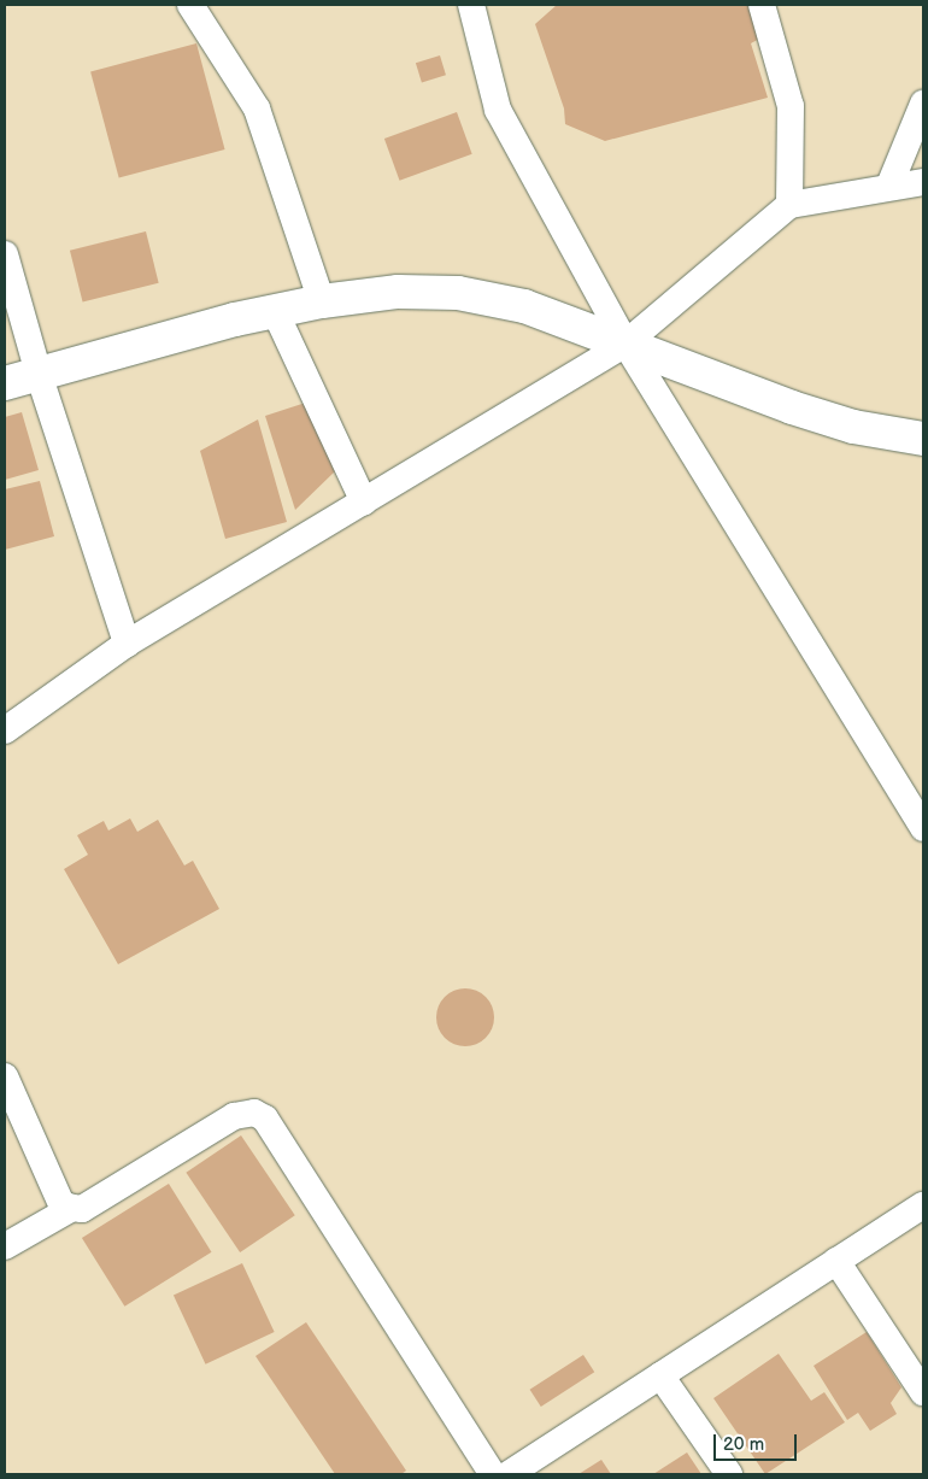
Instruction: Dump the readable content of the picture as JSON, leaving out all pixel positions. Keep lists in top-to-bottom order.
{
  "scale_bar": "20 m"
}
